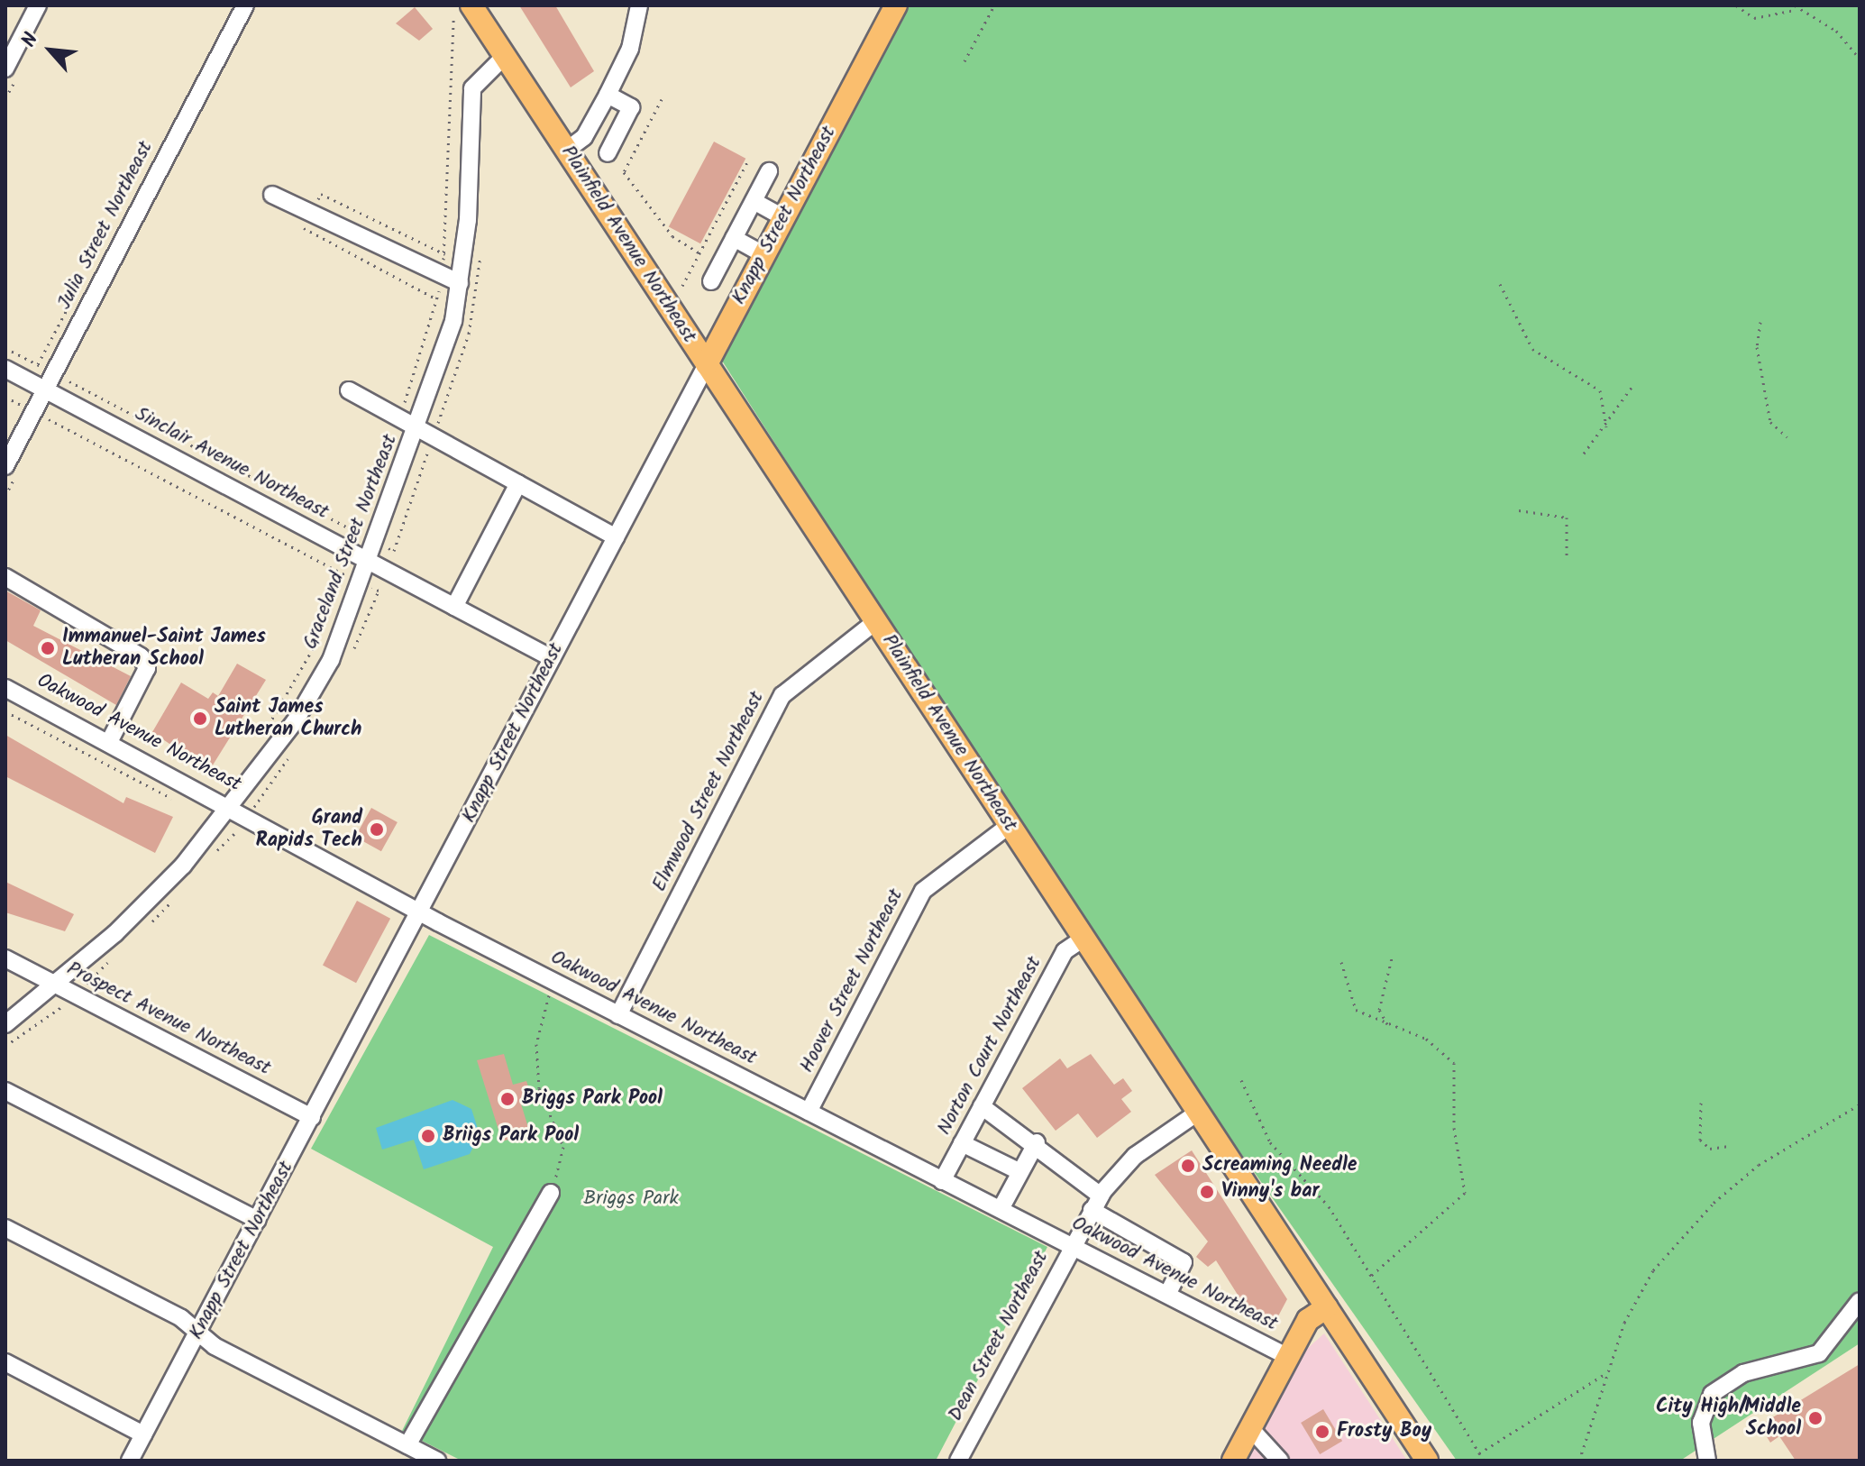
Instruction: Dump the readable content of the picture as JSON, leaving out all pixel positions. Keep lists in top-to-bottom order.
{
  "streets": {
    "main road": ["Knapp Street Northeast", "Plainfield Avenue Northeast"],
    "street": [
      "Julia Street Northeast",
      "Sinclair Avenue Northeast",
      "Graceland Street Northeast",
      "Oakwood Avenue Northeast",
      "Elmwood Street Northeast",
      "Hoover Street Northeast",
      "Prospect Avenue Northeast",
      "Norton Court Northeast",
      "Dean Street Northeast"
    ]
  },
  "crossings": [
    ["Knapp Street Northeast", "Plainfield Avenue Northeast"],
    ["Knapp Street Northeast", "Sinclair Avenue Northeast"],
    ["Knapp Street Northeast", "Oakwood Avenue Northeast"],
    ["Knapp Street Northeast", "Prospect Avenue Northeast"],
    ["Julia Street Northeast", "Sinclair Avenue Northeast"],
    ["Plainfield Avenue Northeast", "Graceland Street Northeast"],
    ["Plainfield Avenue Northeast", "Elmwood Street Northeast"],
    ["Plainfield Avenue Northeast", "Hoover Street Northeast"],
    ["Plainfield Avenue Northeast", "Norton Court Northeast"],
    ["Plainfield Avenue Northeast", "Dean Street Northeast"],
    ["Sinclair Avenue Northeast", "Graceland Street Northeast"],
    ["Graceland Street Northeast", "Oakwood Avenue Northeast"],
    ["Graceland Street Northeast", "Prospect Avenue Northeast"],
    ["Oakwood Avenue Northeast", "Elmwood Street Northeast"],
    ["Oakwood Avenue Northeast", "Hoover Street Northeast"],
    ["Oakwood Avenue Northeast", "Norton Court Northeast"],
    ["Oakwood Avenue Northeast", "Dean Street Northeast"]
  ],
  "parks": ["Briggs Park"],
  "places": [
    "Immanuel-Saint James Lutheran School",
    "Saint James Lutheran Church",
    "Grand Rapids Tech",
    "Briggs Park Pool",
    "Briigs Park Pool",
    "Screaming Needle",
    "Vinny's bar",
    "City High/Middle School",
    "Frosty Boy"
  ],
  "north": "top left"
}
